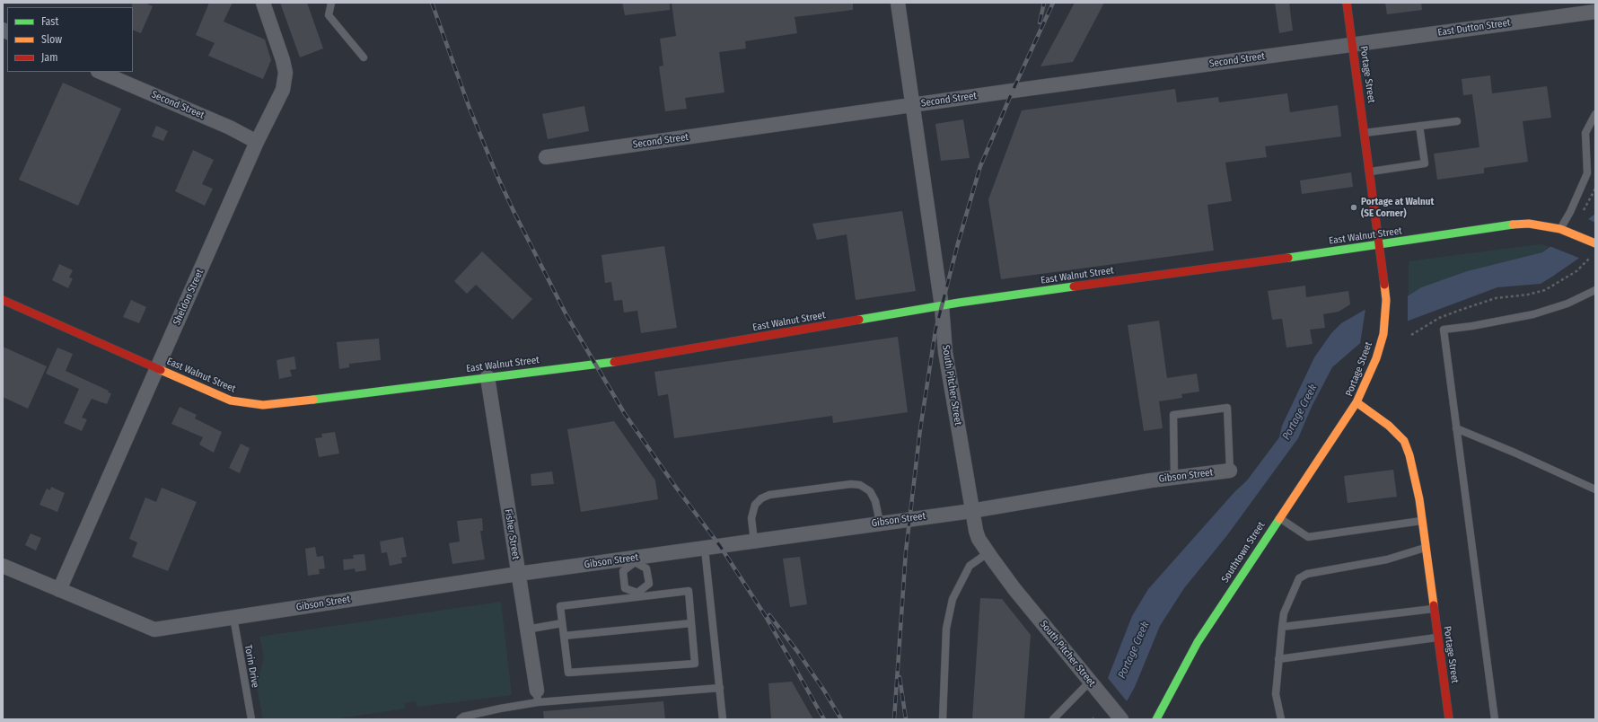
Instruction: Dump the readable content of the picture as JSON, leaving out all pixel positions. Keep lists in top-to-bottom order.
{
  "streets": {
    "street": [
      "East Dutton Street",
      "Second Street",
      "Portage Street",
      "East Walnut Street",
      "Sheldon Street",
      "South Pitcher Street",
      "Gibson Street",
      "Fisher Street",
      "Southtown Street"
    ],
    "lane": ["Torin Drive"]
  },
  "crossings": [
    ["East Dutton Street", "Second Street"],
    ["East Dutton Street", "Portage Street"],
    ["Second Street", "Portage Street"],
    ["Second Street", "Sheldon Street"],
    ["Second Street", "South Pitcher Street"],
    ["Portage Street", "East Walnut Street"],
    ["Portage Street", "Southtown Street"],
    ["East Walnut Street", "Sheldon Street"],
    ["East Walnut Street", "South Pitcher Street"],
    ["East Walnut Street", "Fisher Street"],
    ["Sheldon Street", "Gibson Street"],
    ["South Pitcher Street", "Gibson Street"],
    ["Gibson Street", "Fisher Street"],
    ["Gibson Street", "Torin Drive"]
  ],
  "water": ["Portage Creek"],
  "places": ["Portage at Walnut (SE Corner)"],
  "legend": ["Fast", "Slow", "Jam"]
}
